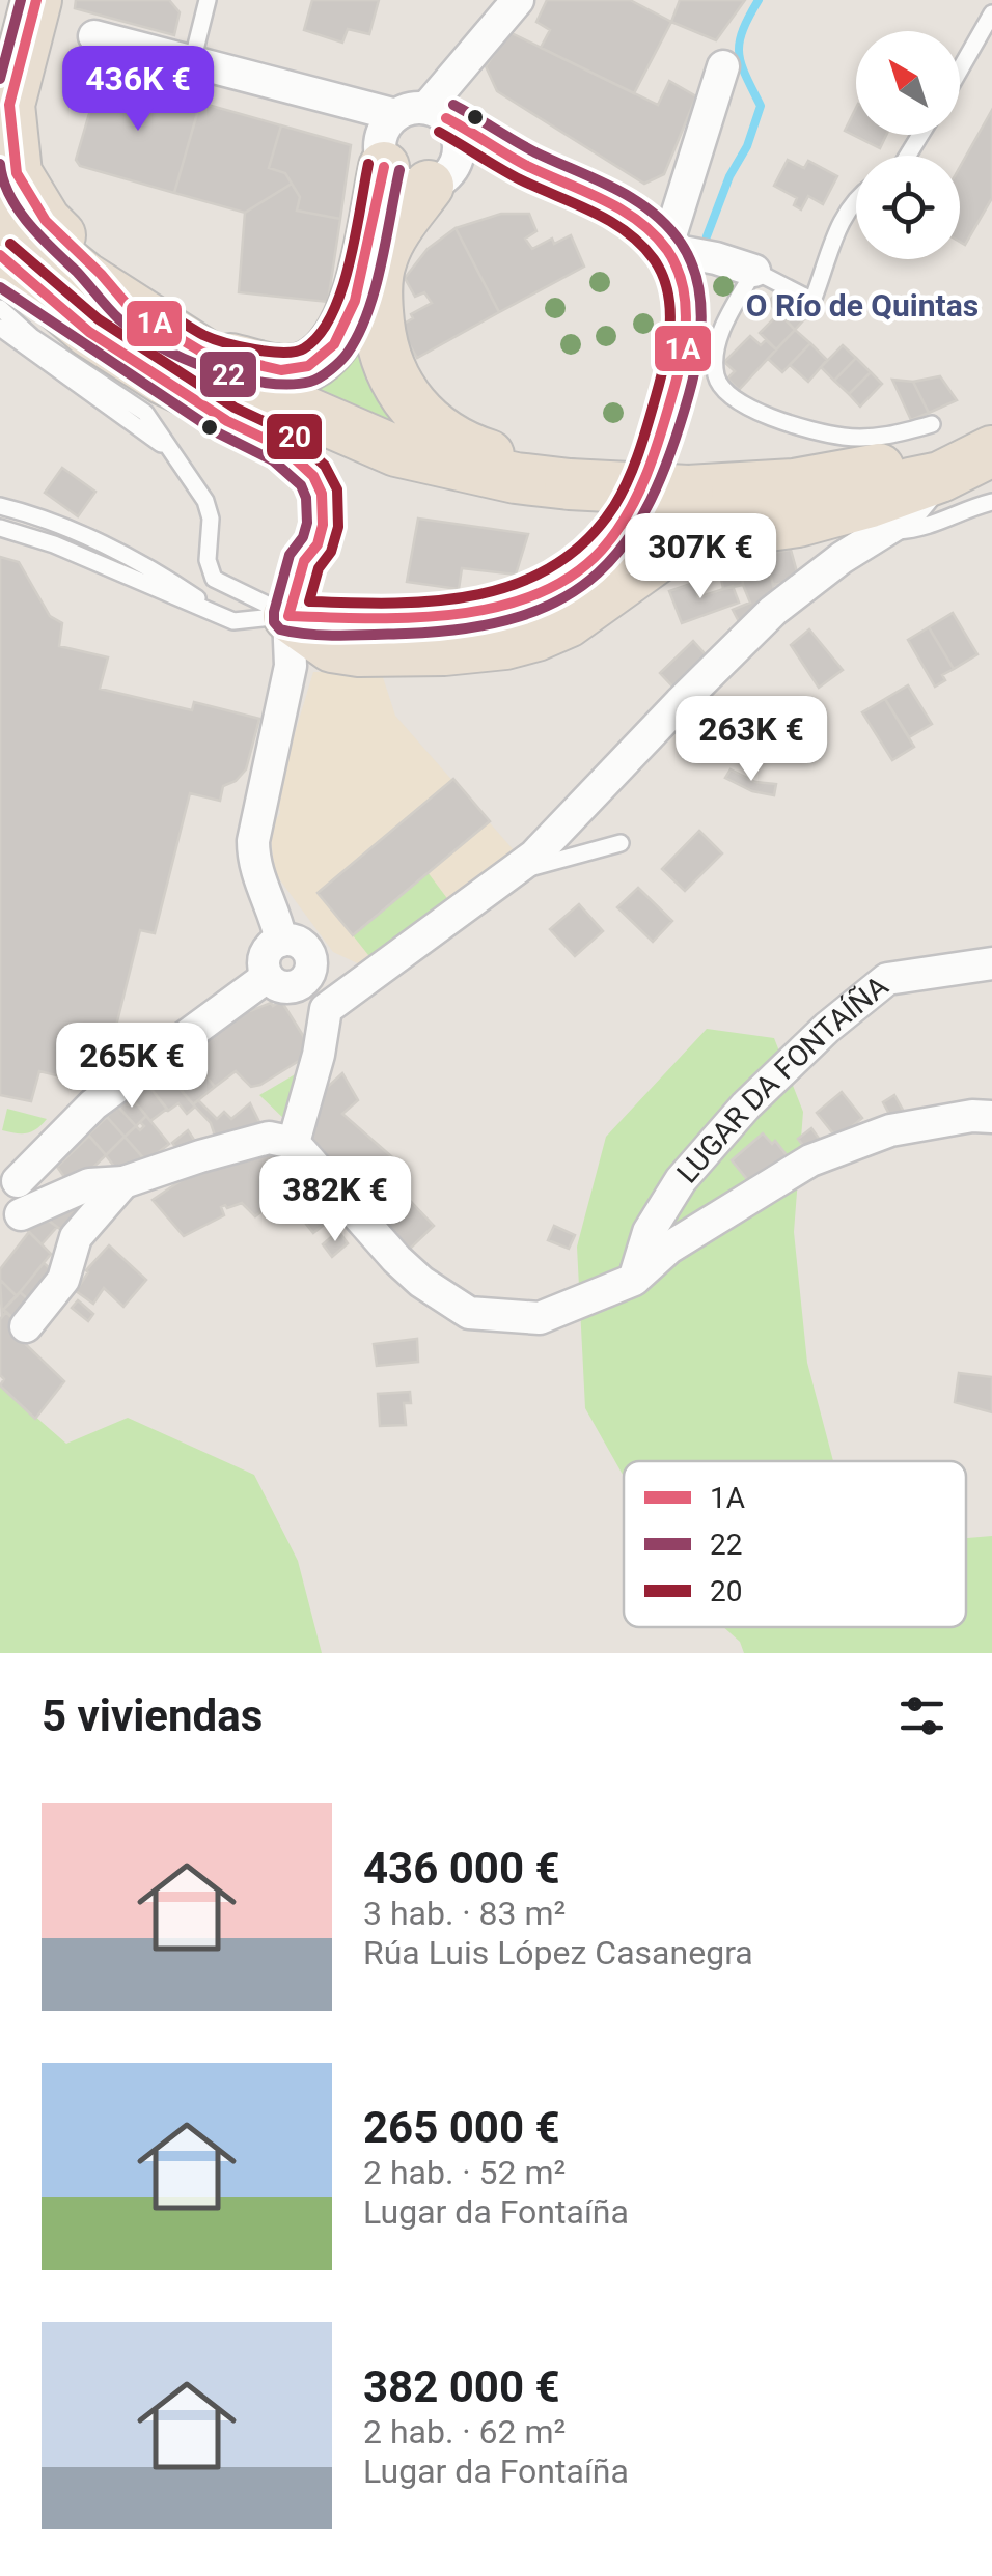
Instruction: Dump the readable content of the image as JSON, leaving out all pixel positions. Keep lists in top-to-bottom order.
{
  "streets": {
    "street": ["LUGAR DA FONTAÍÑA"]
  },
  "districts": ["O Río de Quintas"],
  "lines": ["transit line 1A", "transit line 22", "transit line 20"],
  "legend": ["1A", "22", "20"],
  "north": "top left",
  "page": {
    "price": [
      "436K €",
      "307K €",
      "263K €",
      "265K €",
      "382K €"
    ],
    "heading": "5 viviendas",
    "list": [
      {
        "name": "436 000 €",
        "note": "3 hab. · 83 m² · Rúa Luis López Casanegra"
      },
      {
        "name": "265 000 €",
        "note": "2 hab. · 52 m² · Lugar da Fontaíña"
      },
      {
        "name": "382 000 €",
        "note": "2 hab. · 62 m² · Lugar da Fontaíña"
      }
    ]
  }
}
